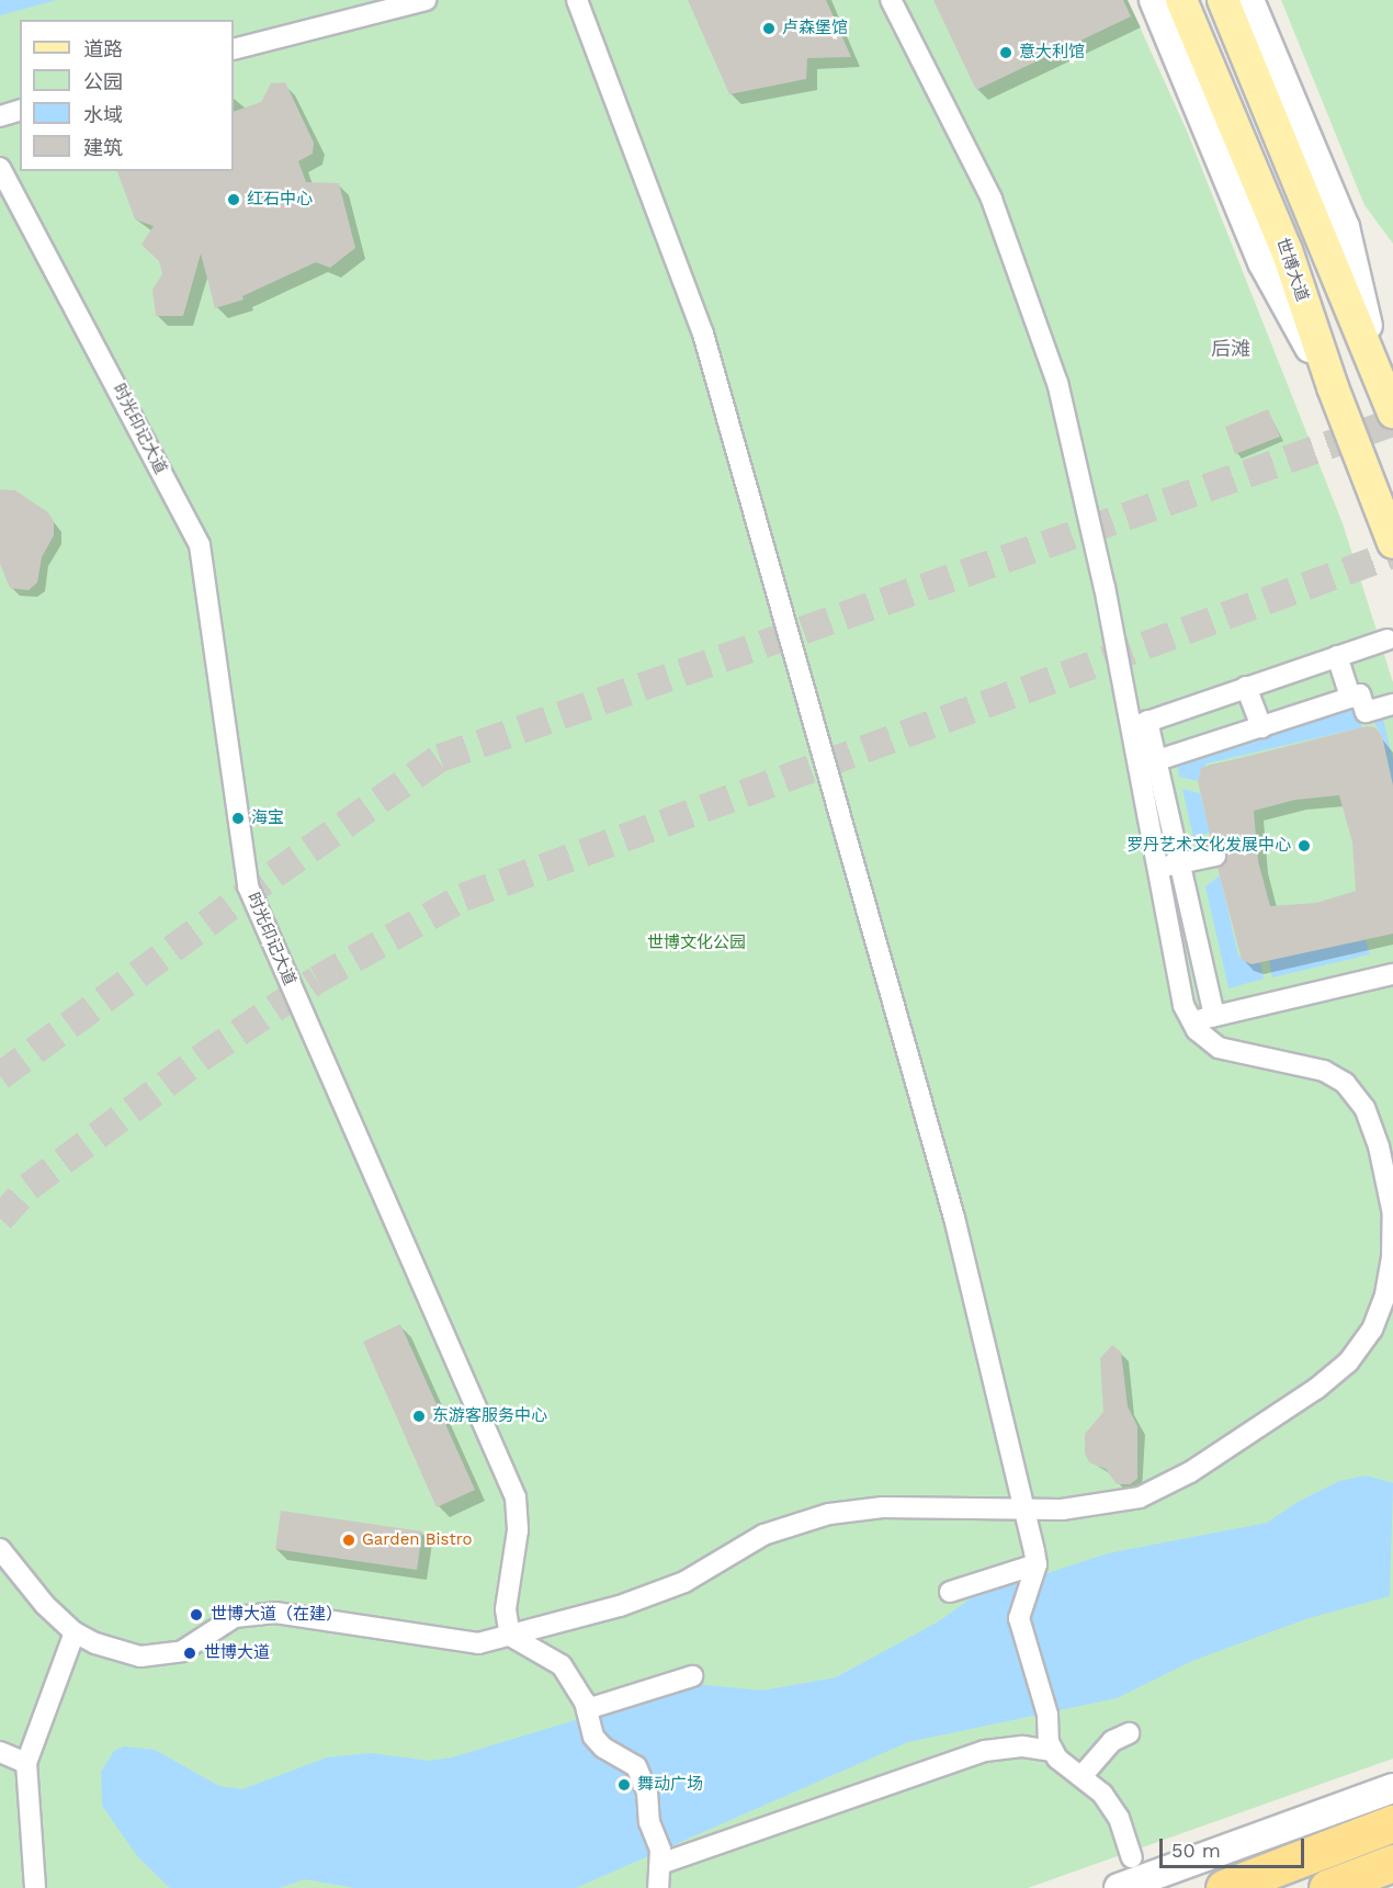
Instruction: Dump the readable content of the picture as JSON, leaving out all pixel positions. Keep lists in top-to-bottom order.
{
  "streets": {
    "main road": ["世博大道"],
    "street": ["时光印记大道"]
  },
  "districts": ["后滩"],
  "parks": ["世博文化公园"],
  "places": [
    "卢森堡馆",
    "意大利馆",
    "红石中心",
    "海宝",
    "罗丹艺术文化发展中心",
    "东游客服务中心",
    "Garden Bistro",
    "世博大道（在建）",
    "世博大道",
    "舞动广场"
  ],
  "legend": [
    "道路",
    "公园",
    "水域",
    "建筑"
  ],
  "scale_bar": "50 m"
}
